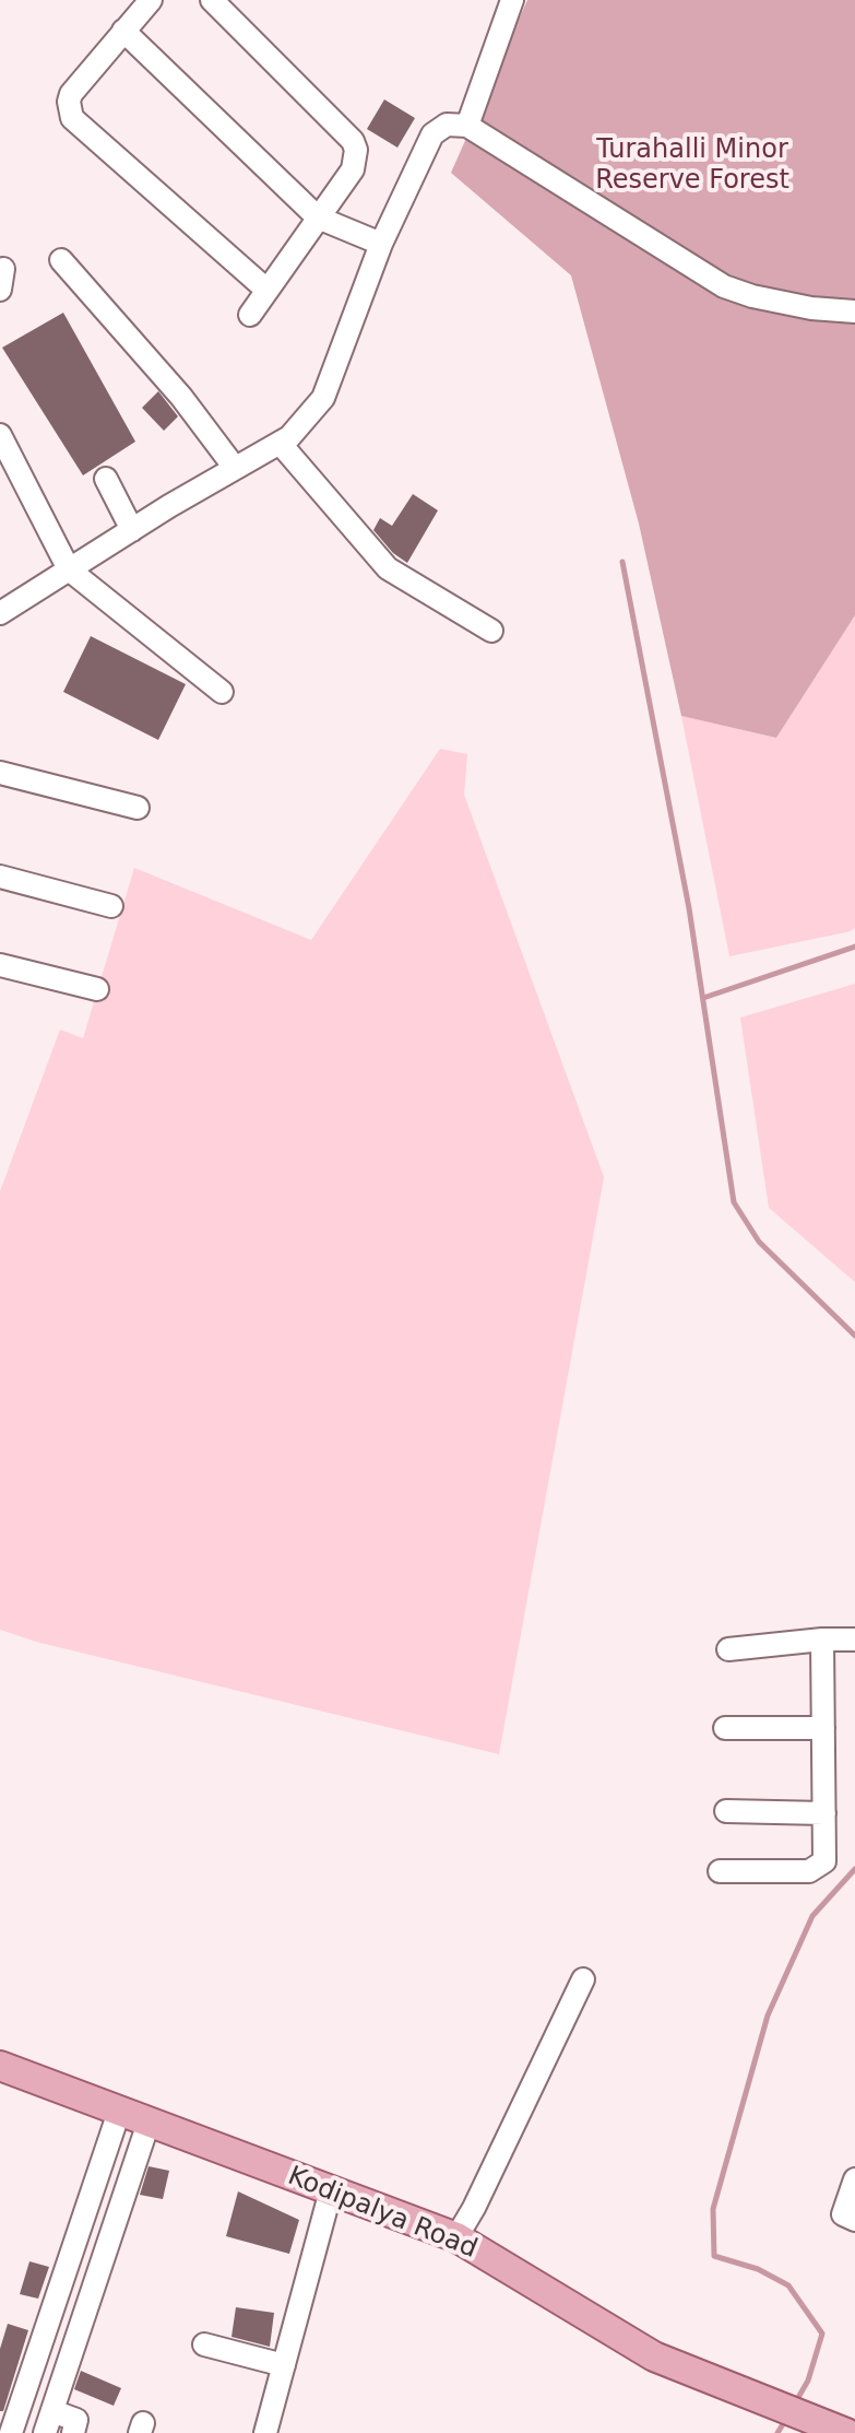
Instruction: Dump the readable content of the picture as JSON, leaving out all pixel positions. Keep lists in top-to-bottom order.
{
  "streets": {
    "main road": ["Kodipalya Road"]
  },
  "parks": ["Turahalli Minor Reserve Forest"]
}
